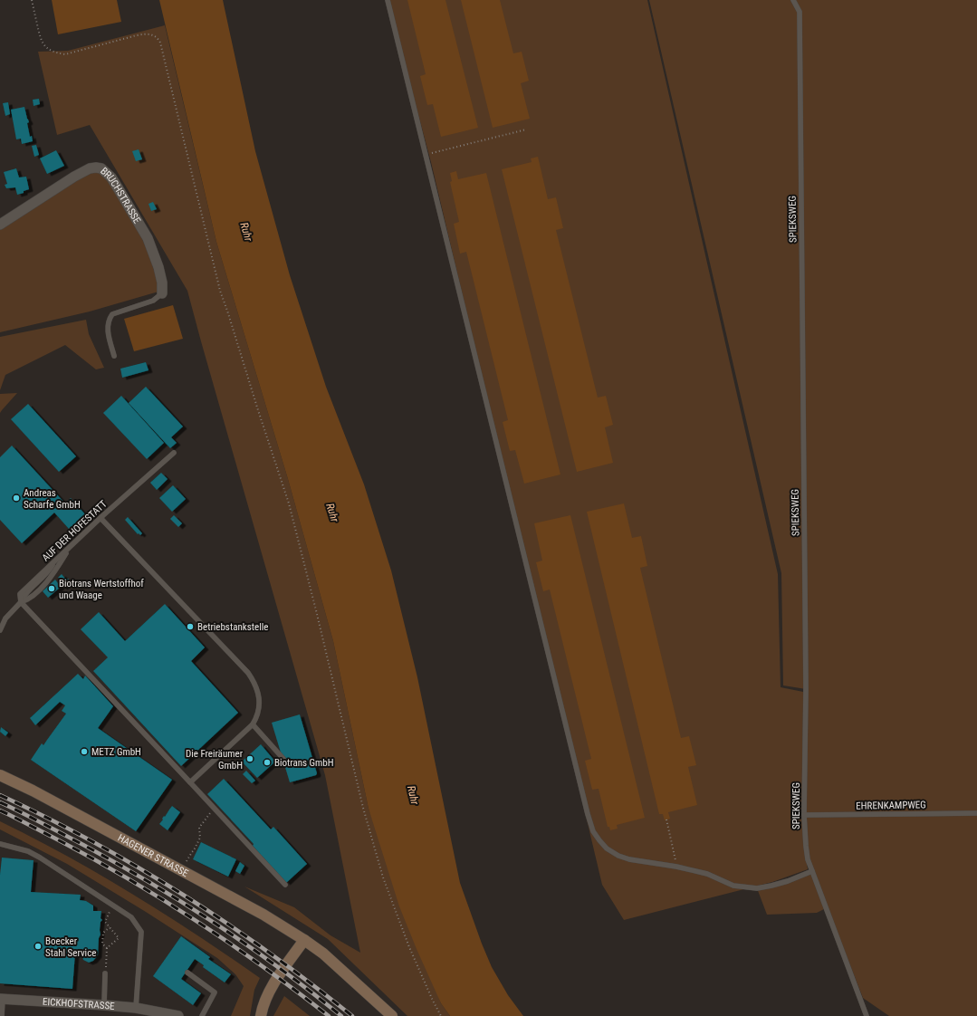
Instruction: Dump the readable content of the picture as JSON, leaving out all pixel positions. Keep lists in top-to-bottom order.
{
  "streets": {
    "main road": ["HAGENER STRASSE"],
    "street": ["BRUCHSTRASSE", "EICKHOFSTRASSE"],
    "lane": ["SPIEKSWEG", "AUF DER HOFESTATT", "EHRENKAMPWEG"]
  },
  "crossings": [
    ["SPIEKSWEG", "EHRENKAMPWEG"]
  ],
  "water": ["Ruhr"],
  "places": [
    "Andreas Scharfe GmbH",
    "Biotrans Wertstoffhof und Waage",
    "Betriebstankstelle",
    "METZ GmbH",
    "Die Freiräumer GmbH",
    "Biotrans GmbH",
    "Boecker Stahl Service"
  ]
}
